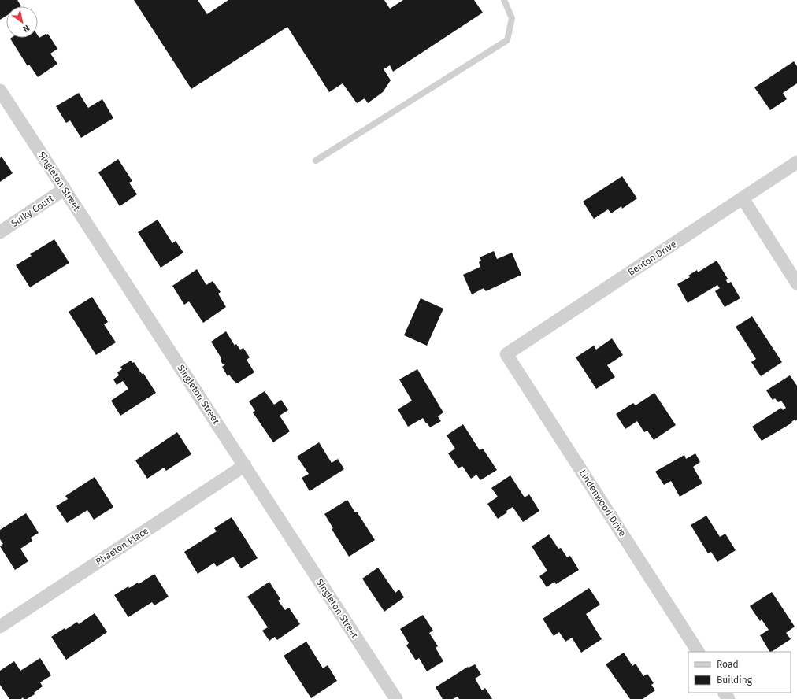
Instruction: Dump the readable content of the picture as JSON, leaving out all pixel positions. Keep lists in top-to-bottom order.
{
  "streets": {
    "street": [
      "Singleton Street",
      "Sulky Court",
      "Benton Drive",
      "Lindenwood Drive",
      "Phaeton Place"
    ]
  },
  "crossings": [
    ["Singleton Street", "Sulky Court"],
    ["Singleton Street", "Phaeton Place"],
    ["Benton Drive", "Lindenwood Drive"]
  ],
  "legend": ["Road", "Building"],
  "north": "bottom right"
}
